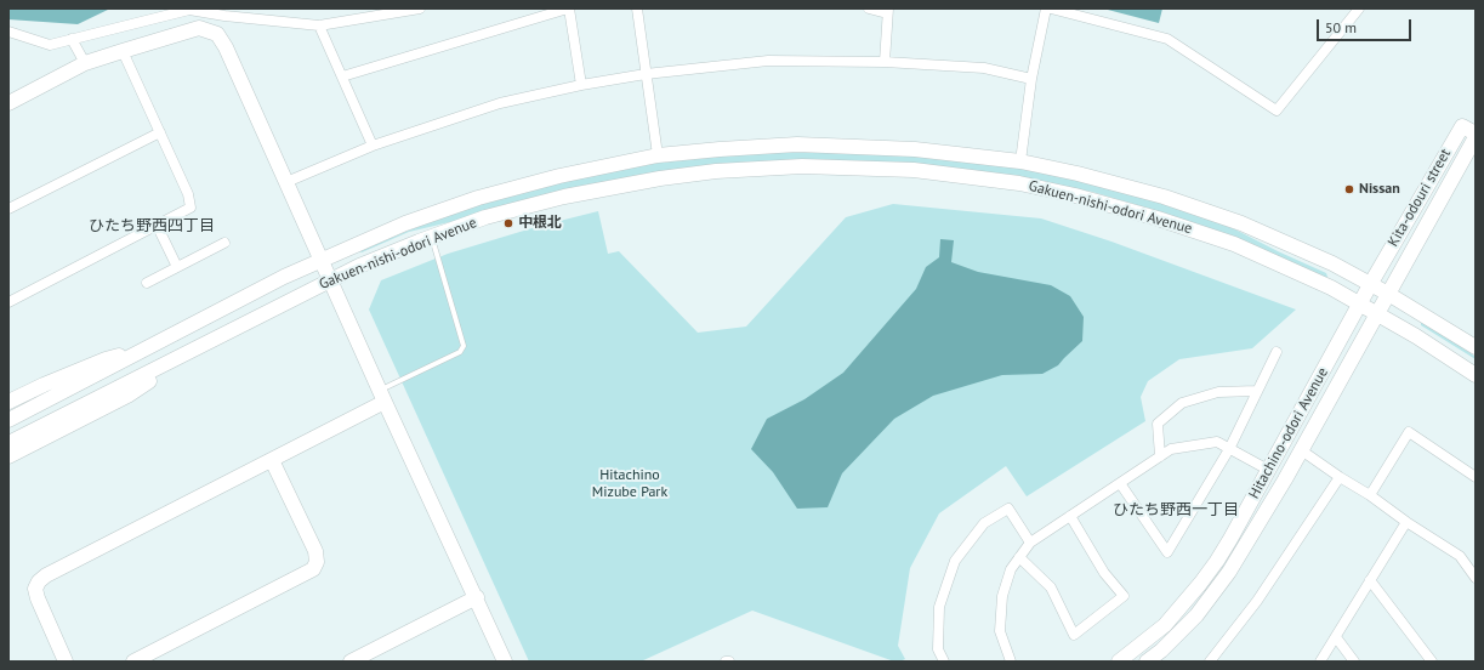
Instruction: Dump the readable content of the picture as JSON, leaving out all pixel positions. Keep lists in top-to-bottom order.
{
  "streets": {
    "main road": ["Kita-odouri street", "Gakuen-nishi-odori Avenue", "Hitachino-odori Avenue"]
  },
  "crossings": [
    ["Kita-odouri street", "Gakuen-nishi-odori Avenue"],
    ["Kita-odouri street", "Hitachino-odori Avenue"],
    ["Gakuen-nishi-odori Avenue", "Hitachino-odori Avenue"]
  ],
  "districts": ["ひたち野西四丁目", "ひたち野西一丁目"],
  "parks": ["Hitachino Mizube Park"],
  "places": ["Nissan", "中根北"],
  "scale_bar": "50 m"
}
